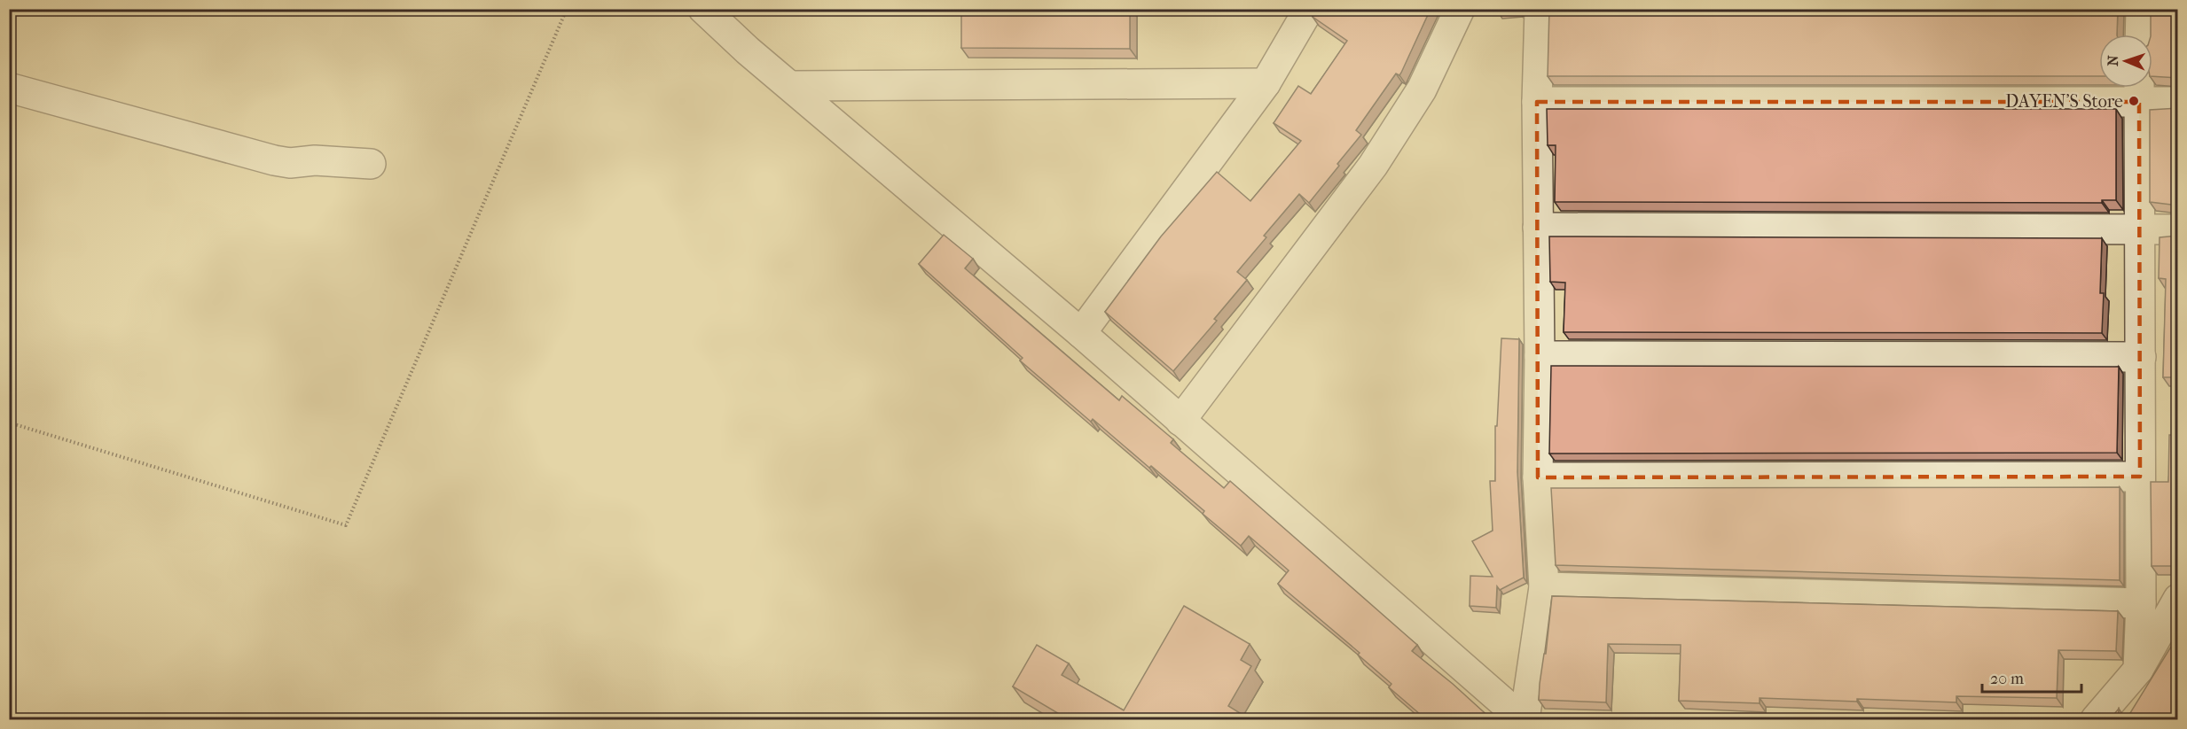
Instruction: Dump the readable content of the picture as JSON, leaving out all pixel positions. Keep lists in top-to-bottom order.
{
  "places": ["DAYEN'S Store"],
  "scale_bar": "20 m",
  "north": "left"
}
